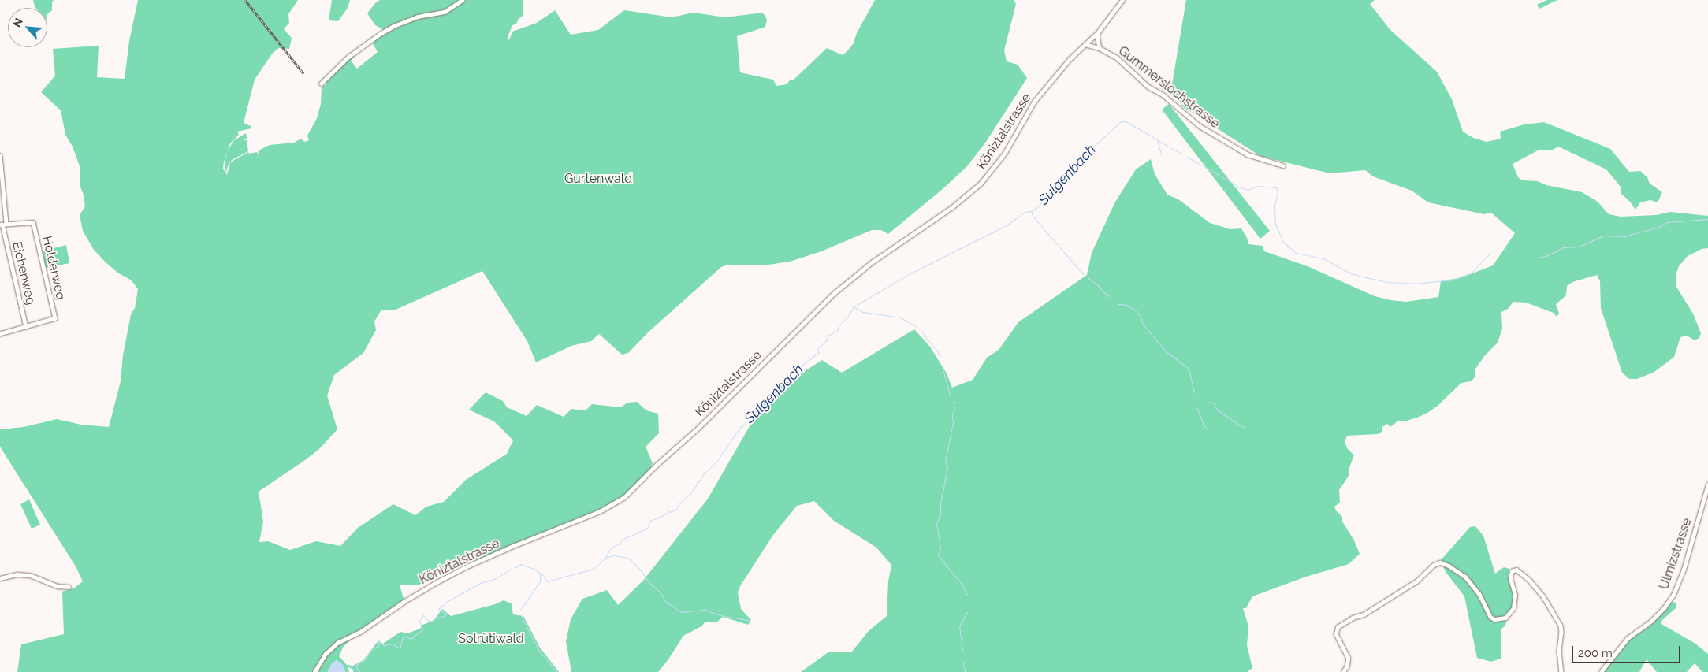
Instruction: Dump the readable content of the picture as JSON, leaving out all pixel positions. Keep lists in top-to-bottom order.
{
  "streets": {
    "street": [
      "Gummerslochstrasse",
      "Köniztalstrasse",
      "Holderweg",
      "Eichenweg",
      "Ulmizstrasse"
    ]
  },
  "crossings": [
    ["Gummerslochstrasse", "Köniztalstrasse"],
    ["Holderweg", "Eichenweg"]
  ],
  "water": ["Sulgenbach"],
  "parks": ["Gurtenwald", "Solrütiwald"],
  "scale_bar": "200 m",
  "north": "top left"
}
